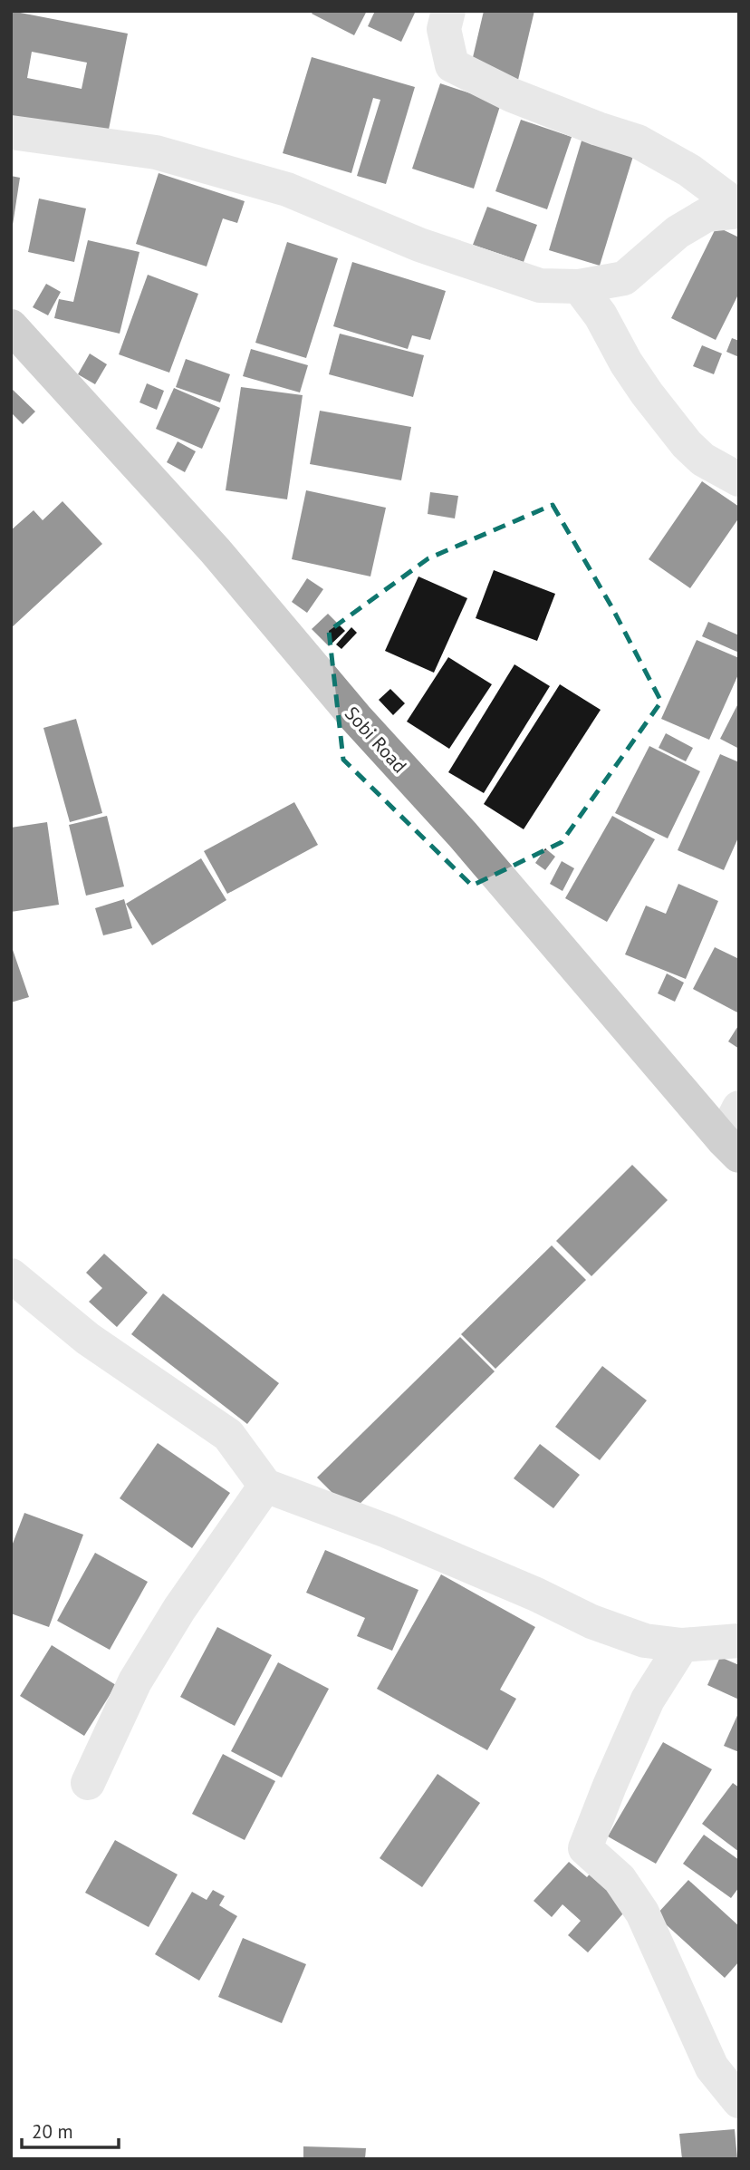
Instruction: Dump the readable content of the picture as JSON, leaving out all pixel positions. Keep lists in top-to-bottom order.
{
  "streets": {
    "highway": ["Sobi Road"]
  },
  "scale_bar": "20 m"
}
